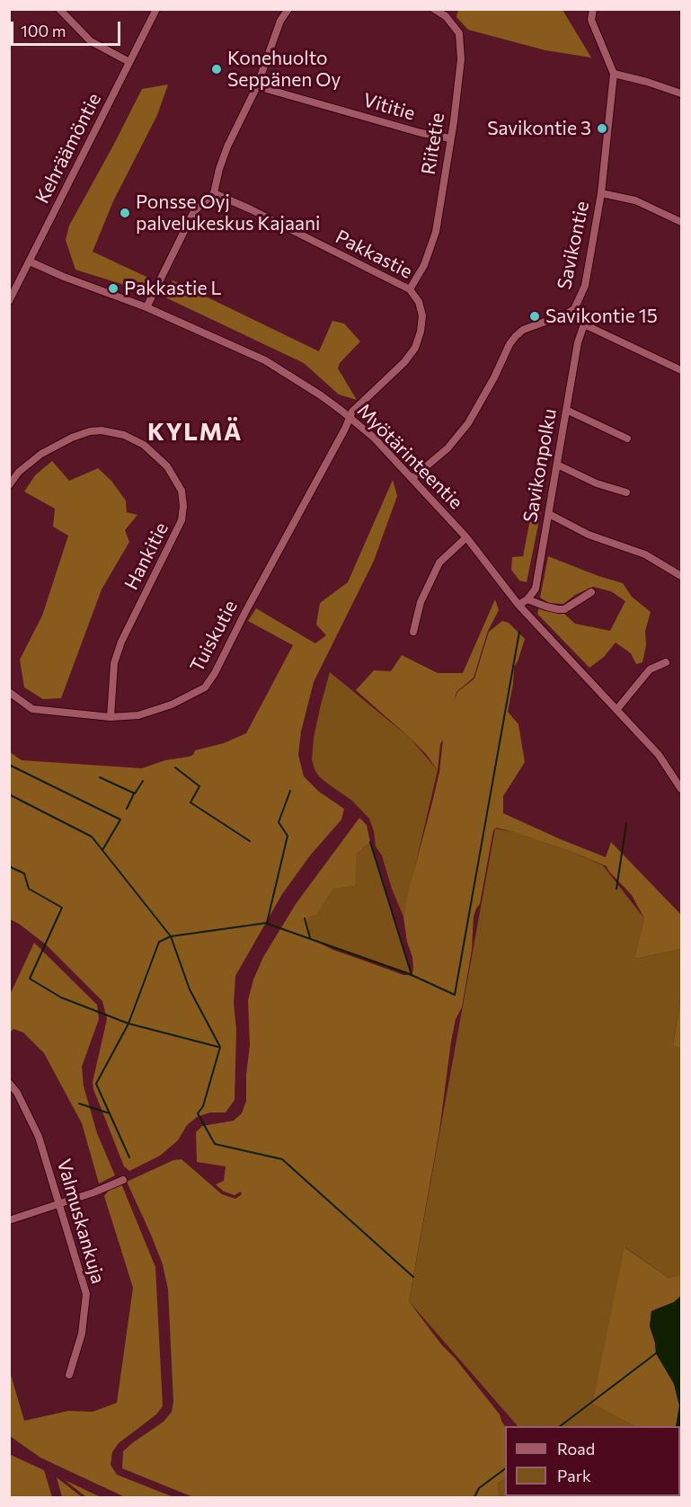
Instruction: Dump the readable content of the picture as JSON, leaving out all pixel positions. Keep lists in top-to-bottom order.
{
  "streets": {
    "street": [
      "Vititie",
      "Riitetie",
      "Kehräämöntie",
      "Savikontie",
      "Pakkastie",
      "Myötärinteentie",
      "Savikonpolku",
      "Hankitie",
      "Tuiskutie",
      "Valmuskankuja"
    ]
  },
  "crossings": [
    ["Vititie", "Riitetie"],
    ["Riitetie", "Pakkastie"],
    ["Kehräämöntie", "Myötärinteentie"],
    ["Savikontie", "Myötärinteentie"],
    ["Pakkastie", "Myötärinteentie"],
    ["Pakkastie", "Tuiskutie"],
    ["Myötärinteentie", "Tuiskutie"],
    ["Hankitie", "Tuiskutie"]
  ],
  "districts": ["KYLMÄ"],
  "places": [
    "Konehuolto Seppänen Oy",
    "Savikontie 3",
    "Ponsse Oyj palvelukeskus Kajaani",
    "Pakkastie L",
    "Savikontie 15"
  ],
  "legend": ["Road", "Park"],
  "scale_bar": "100 m"
}
